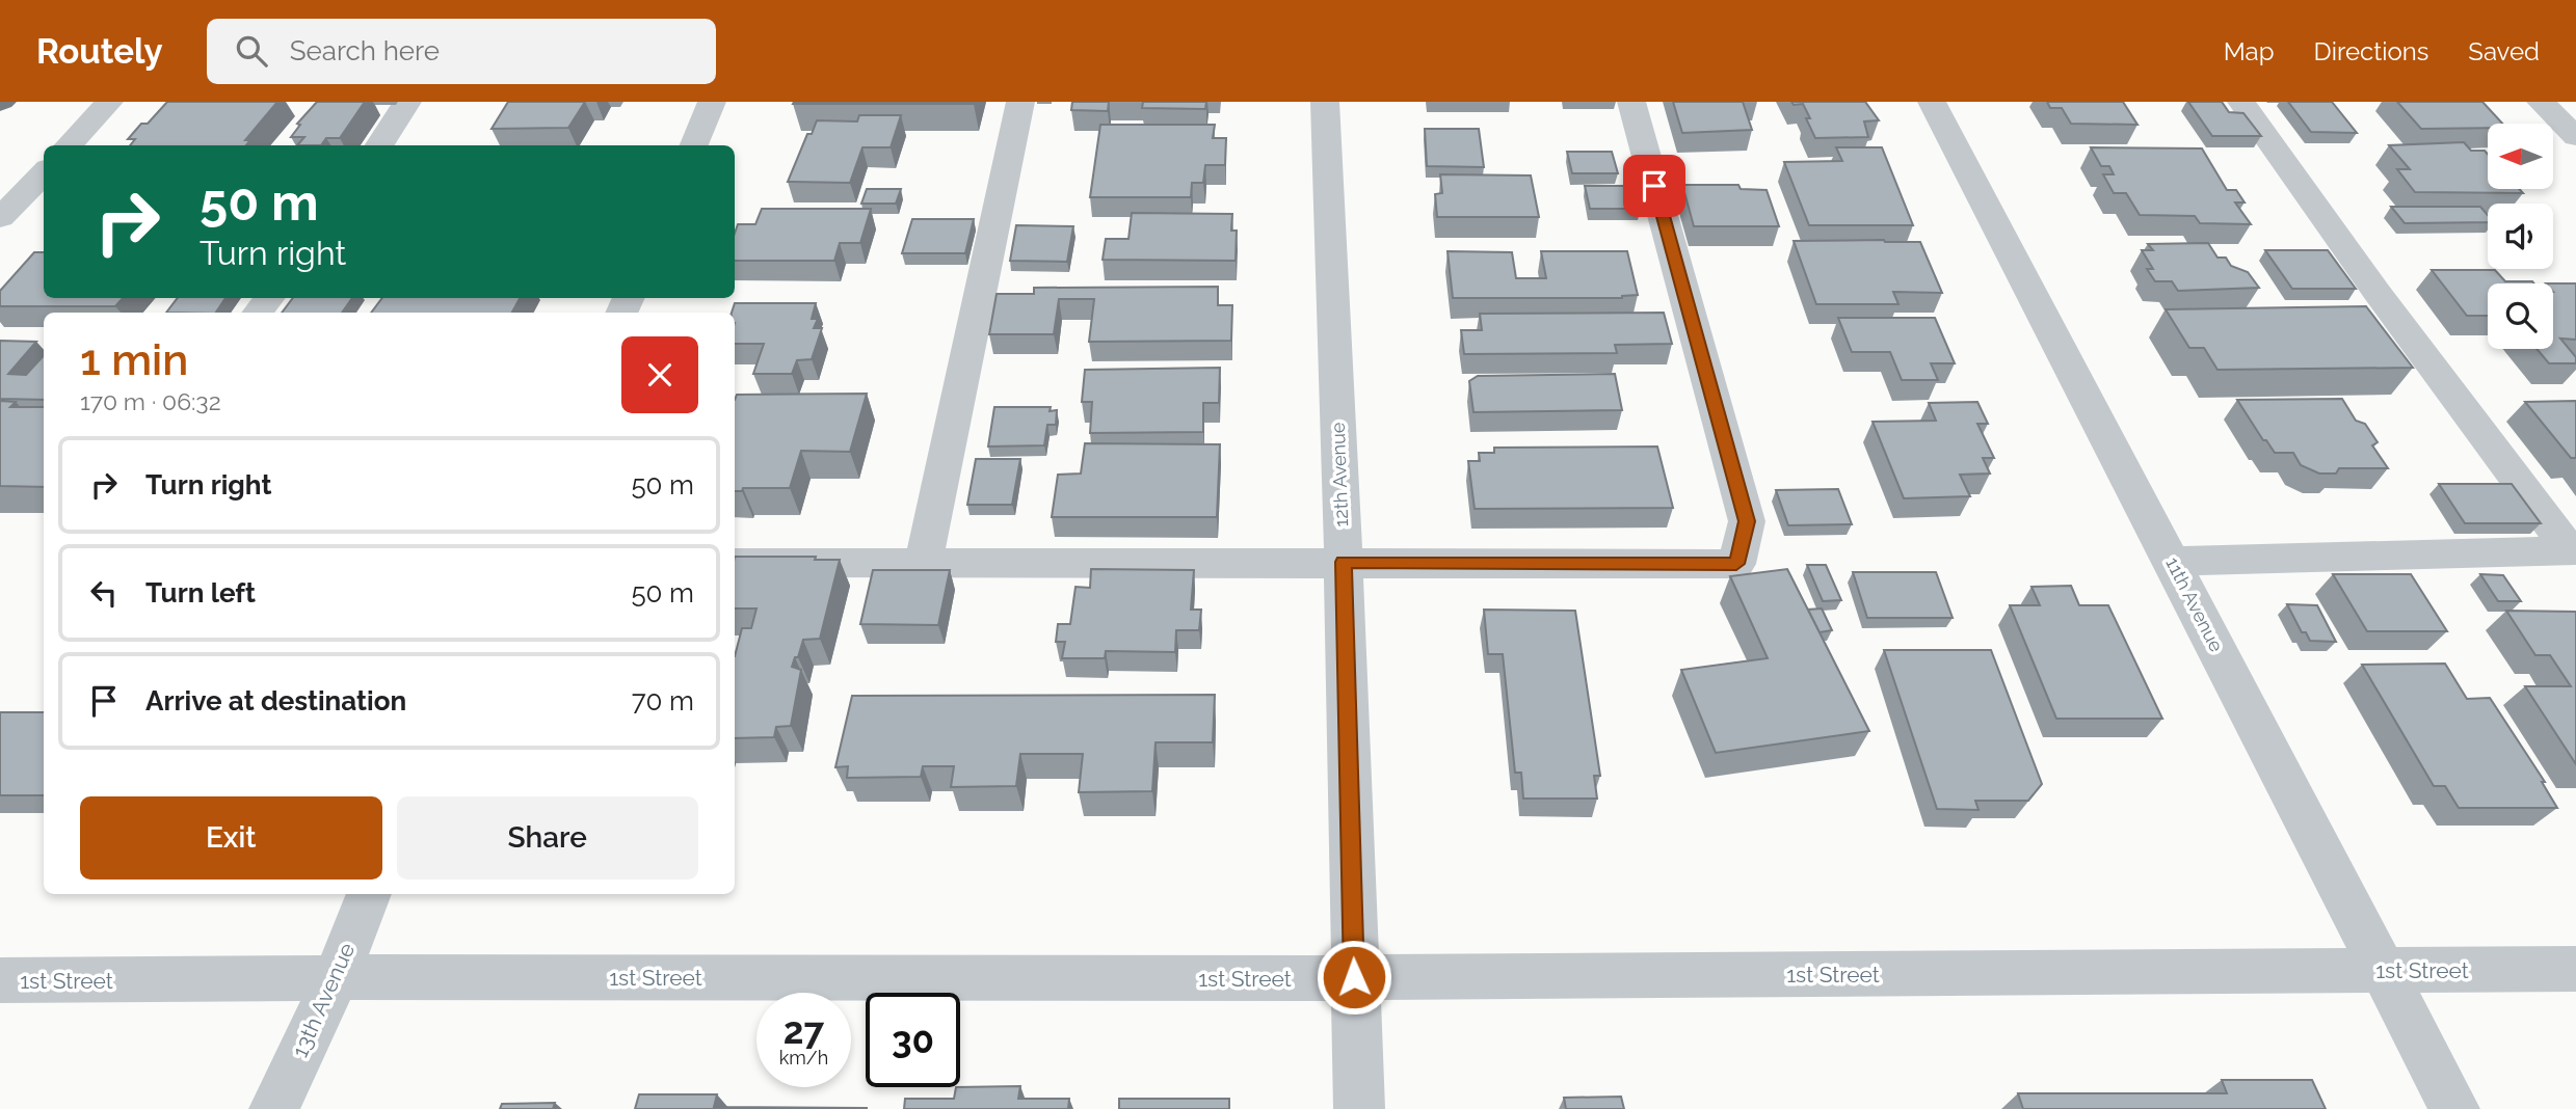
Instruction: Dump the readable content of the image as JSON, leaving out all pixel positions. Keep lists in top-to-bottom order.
{
  "streets": {
    "street": [
      "12th Avenue",
      "11th Avenue",
      "1st Street",
      "13th Avenue"
    ]
  },
  "crossings": [
    ["12th Avenue", "1st Street"],
    ["11th Avenue", "1st Street"],
    ["1st Street", "13th Avenue"]
  ],
  "north": "left",
  "page": {
    "header": "Routely",
    "search": "Search here",
    "nav": ["Map", "Directions", "Saved"],
    "turn": ["50 m", "Turn right"],
    "heading": ["1 min", "170 m · 06:32"],
    "list": [
      {
        "name": "Turn right",
        "value": "50 m"
      },
      {
        "name": "Turn left",
        "value": "50 m"
      },
      {
        "name": "Arrive at destination",
        "value": "70 m"
      }
    ],
    "buttons": ["Exit", "Share"],
    "speed": "27 km/h",
    "limit": "30"
  }
}
